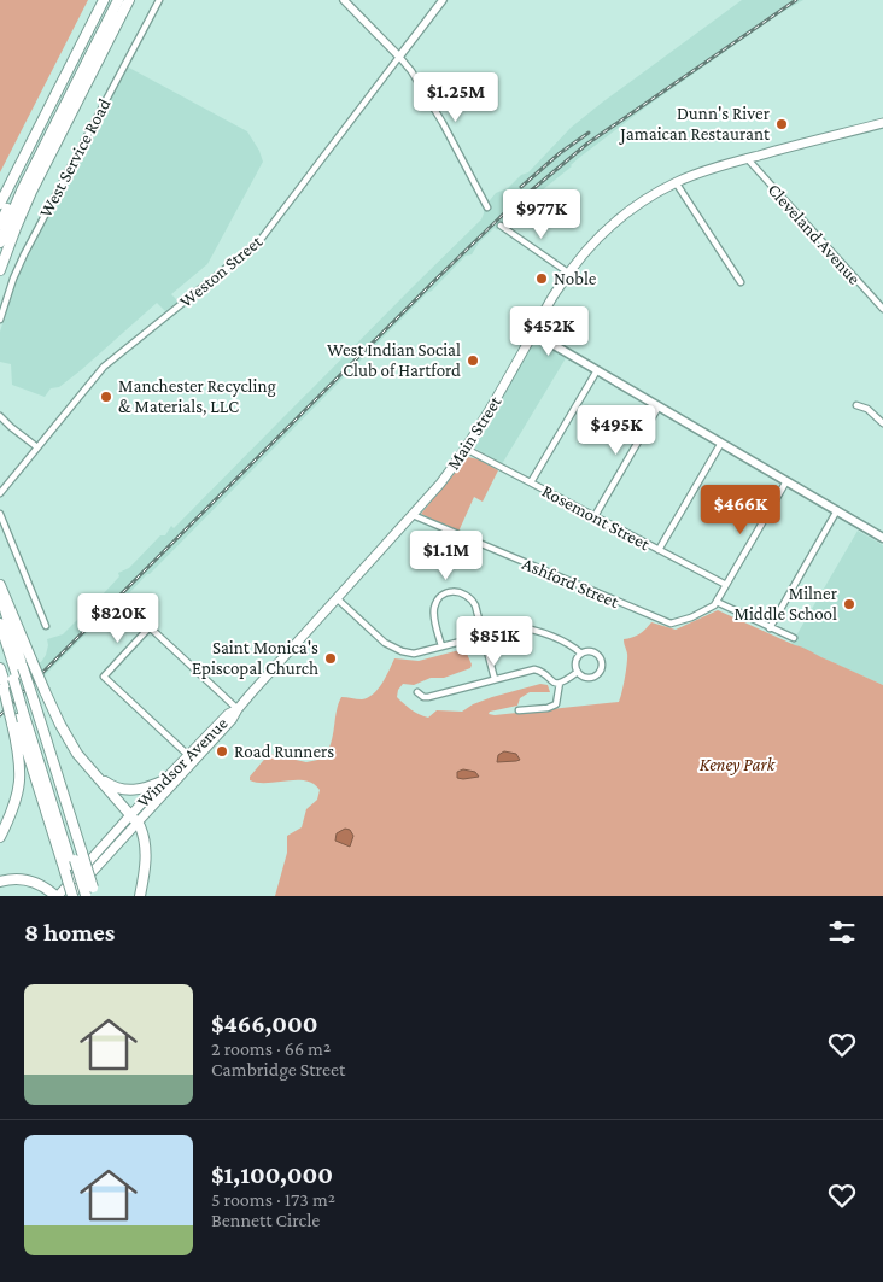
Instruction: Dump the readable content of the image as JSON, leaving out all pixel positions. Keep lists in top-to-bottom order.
{
  "streets": {
    "main road": ["Main Street", "Windsor Avenue"],
    "street": [
      "West Service Road",
      "Cleveland Avenue",
      "Weston Street",
      "Rosemont Street",
      "Ashford Street"
    ]
  },
  "crossings": [
    ["Cleveland Avenue", "Main Street"],
    ["Main Street", "Rosemont Street"],
    ["Main Street", "Ashford Street"],
    ["Main Street", "Windsor Avenue"]
  ],
  "parks": ["Keney Park"],
  "places": [
    "Dunn's River Jamaican Restaurant",
    "Noble",
    "West Indian Social Club of Hartford",
    "Manchester Recycling & Materials, LLC",
    "Milner Middle School",
    "Saint Monica's Episcopal Church",
    "Road Runners"
  ],
  "page": {
    "price": [
      "$1.25M",
      "$977K",
      "$452K",
      "$495K",
      "$466K",
      "$1.1M",
      "$820K",
      "$851K"
    ],
    "heading": "8 homes",
    "list": [
      {
        "name": "$466,000",
        "note": "2 rooms · 66 m² · Cambridge Street"
      },
      {
        "name": "$1,100,000",
        "note": "5 rooms · 173 m² · Bennett Circle"
      }
    ]
  }
}
